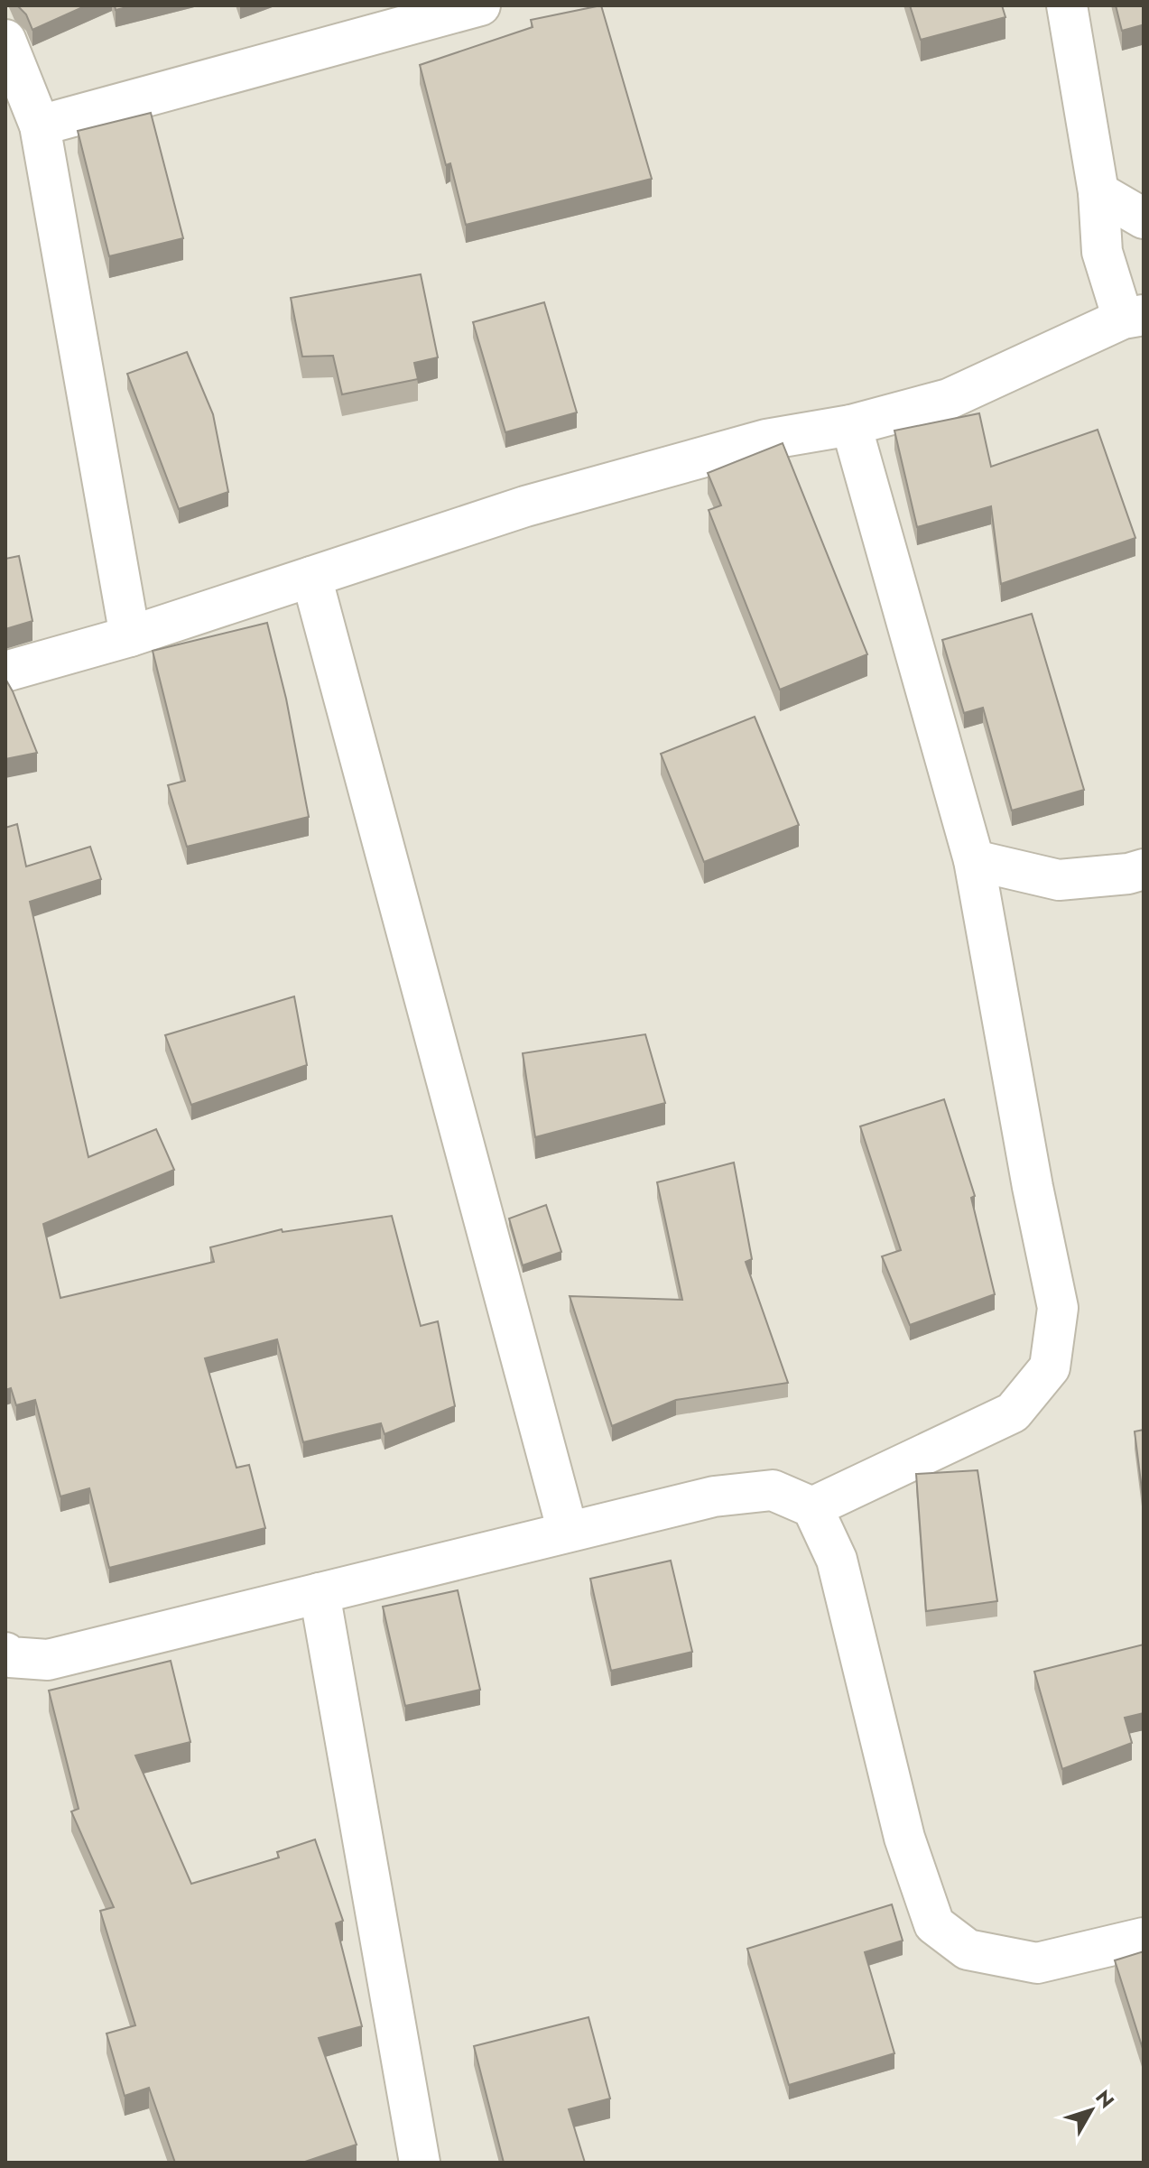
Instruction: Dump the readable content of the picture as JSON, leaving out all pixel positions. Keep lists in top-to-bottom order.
{
  "north": "top right"
}
